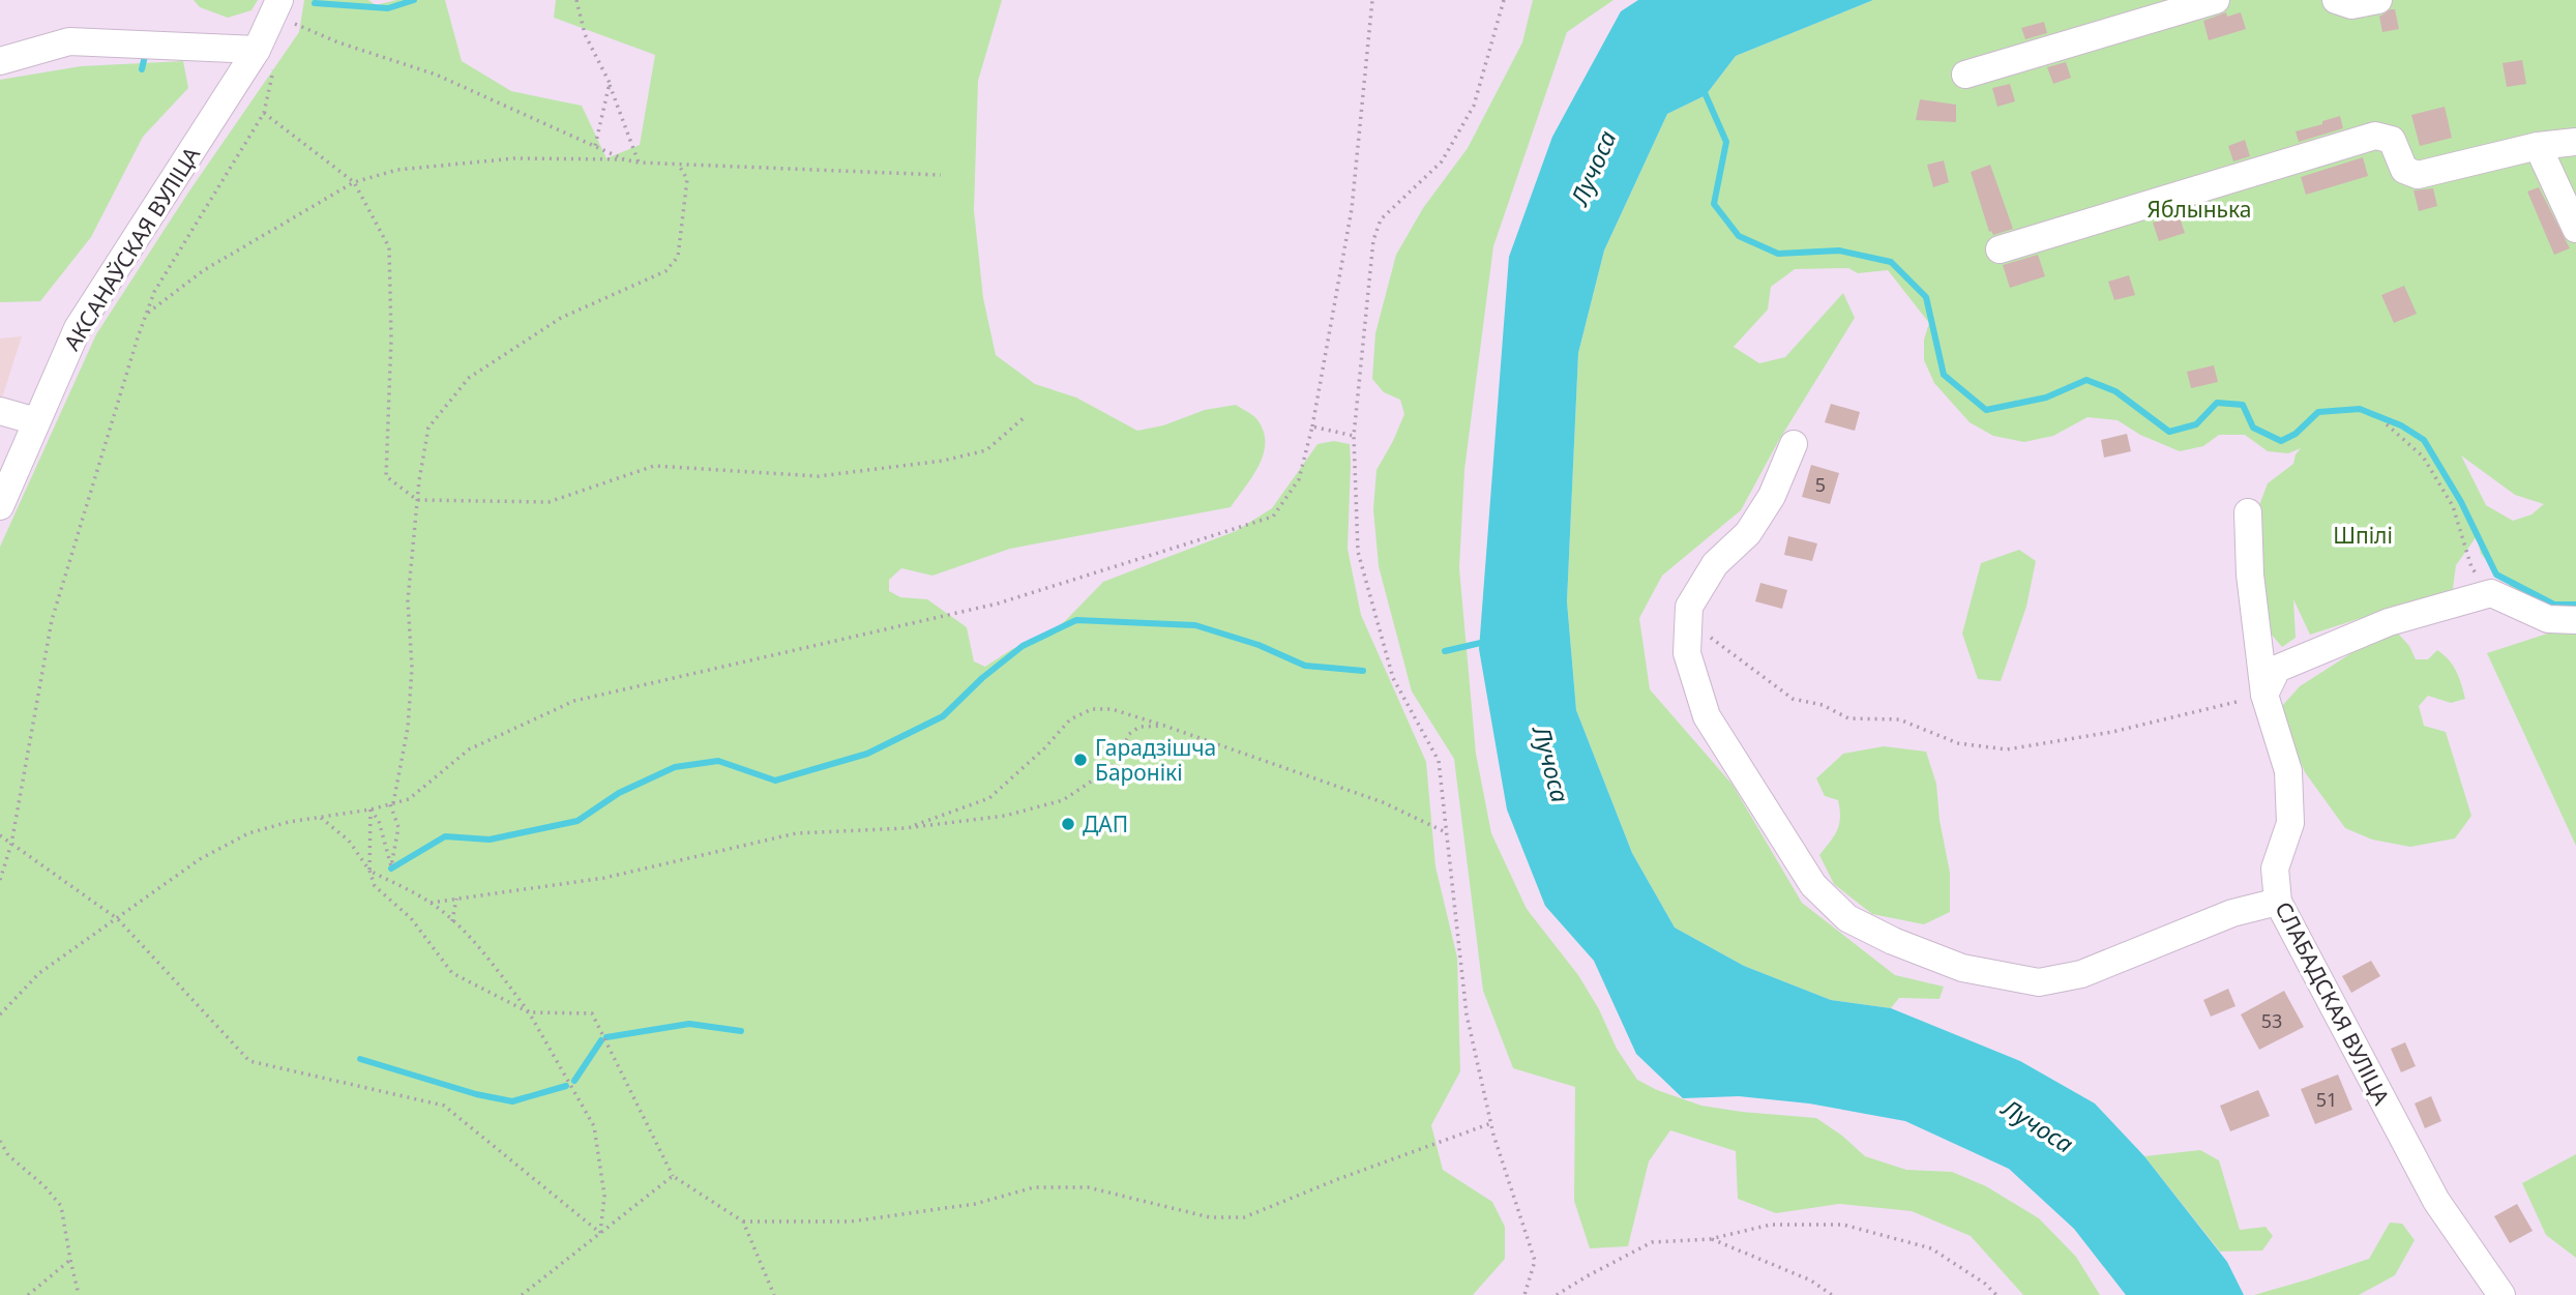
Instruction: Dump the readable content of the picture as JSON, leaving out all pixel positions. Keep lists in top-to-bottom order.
{
  "streets": {
    "street": ["АКСАНАЎСКАЯ ВУЛІЦА", "СЛАБАДСКАЯ ВУЛІЦА"]
  },
  "water": ["Лучоса"],
  "parks": ["Яблынька", "Шпілі"],
  "places": ["Гарадзішча Баронікі", "ДАП"],
  "house_numbers": ["5", "53", "51"]
}
